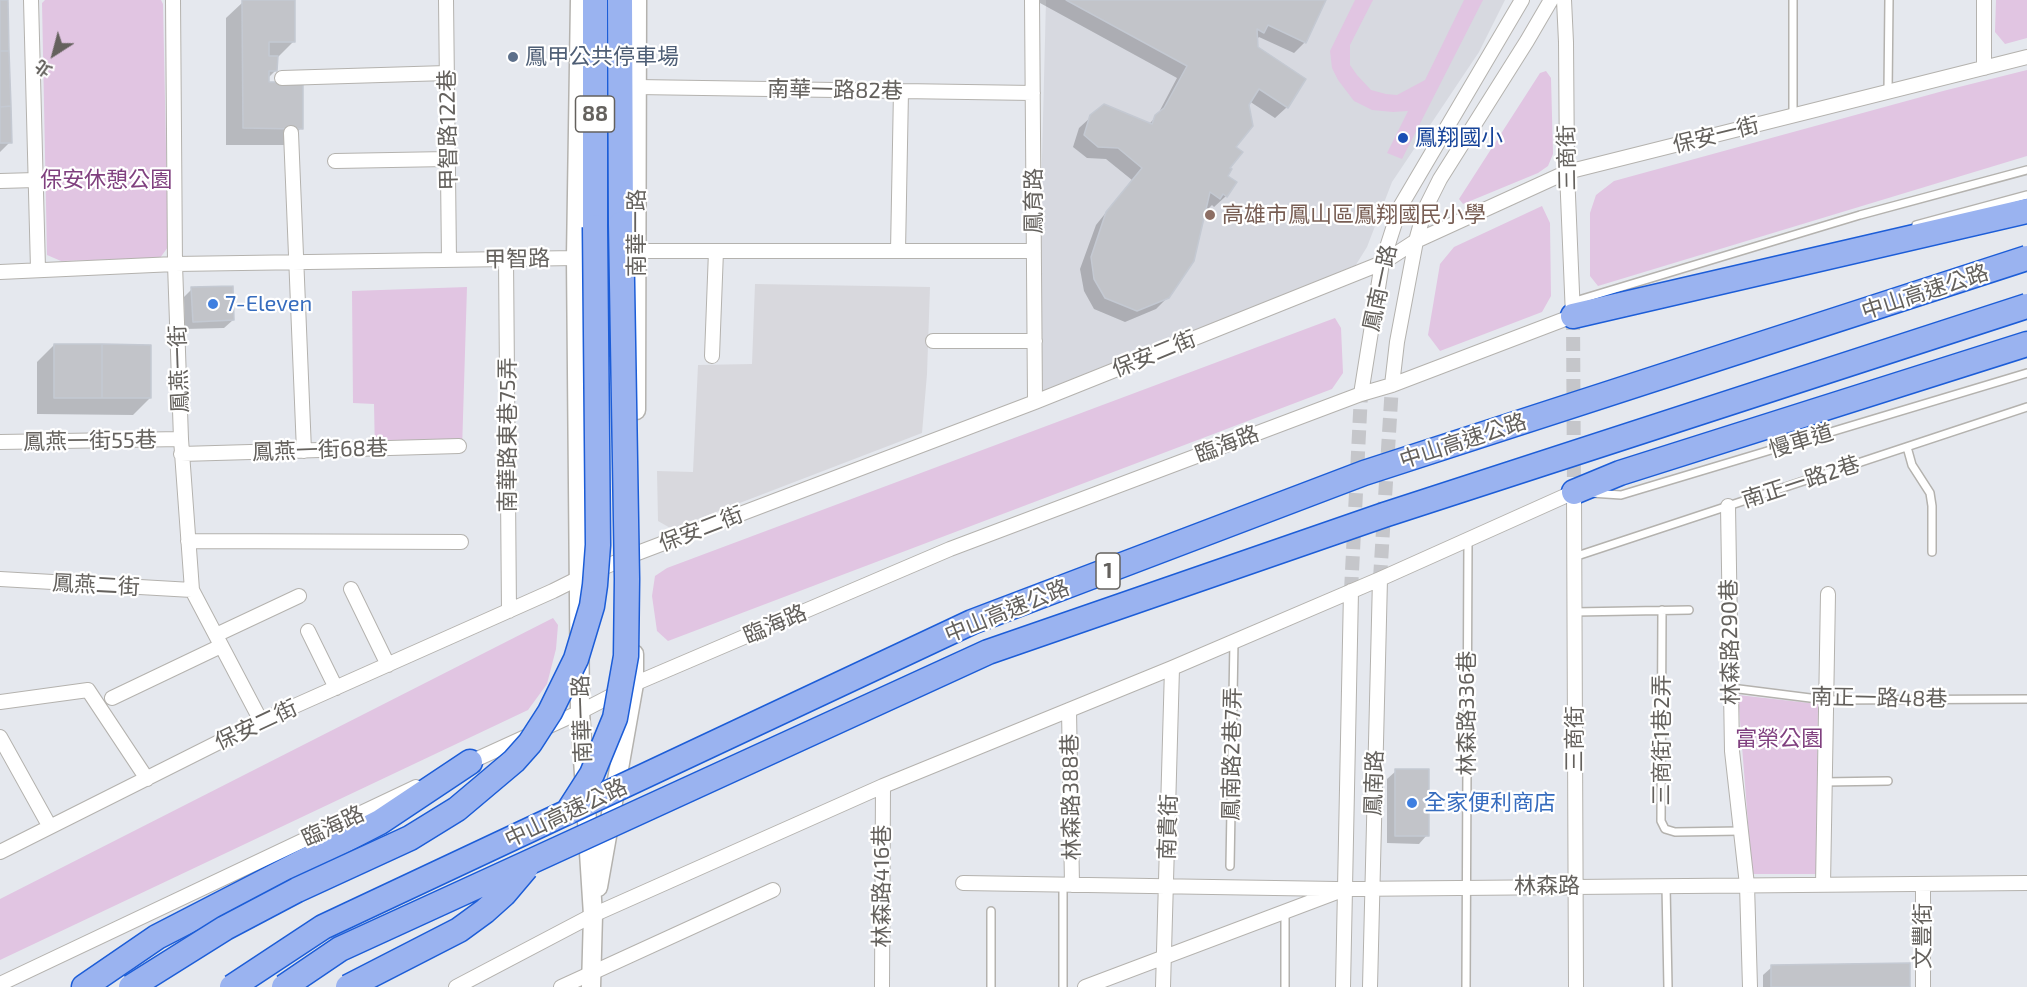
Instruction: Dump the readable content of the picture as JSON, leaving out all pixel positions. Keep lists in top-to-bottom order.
{
  "streets": {
    "highway": ["88", "中山高速公路", "1"],
    "main road": ["南華一路"],
    "street": [
      "南華一路82巷",
      "甲智路122巷",
      "保安一街",
      "三商街",
      "鳳育路",
      "甲智路",
      "鳳南一路",
      "保安二街",
      "鳳燕一街",
      "南華路東巷75弄",
      "鳳燕一街55巷",
      "臨海路",
      "鳳燕一街68巷",
      "鳳燕二街",
      "林森路290巷",
      "鳳南路",
      "林森路388巷",
      "南貴街",
      "林森路416巷",
      "林森路",
      "文豐街"
    ],
    "lane": [
      "慢車道",
      "南正一路2巷",
      "南正一路48巷",
      "林森路336巷",
      "三商街1巷2弄",
      "鳳南路2巷7弄"
    ]
  },
  "crossings": [
    ["南華一路82巷", "鳳育路"],
    ["南華一路82巷", "南華一路"],
    ["甲智路122巷", "甲智路"],
    ["保安一街", "三商街"],
    ["保安一街", "鳳南一路"],
    ["保安一街", "保安二街"],
    ["三商街", "慢車道"],
    ["三商街", "臨海路"],
    ["三商街", "南正一路2巷"],
    ["三商街", "林森路"],
    ["鳳育路", "甲智路"],
    ["鳳育路", "保安二街"],
    ["南華一路", "甲智路"],
    ["南華一路", "保安二街"],
    ["南華一路", "臨海路"],
    ["甲智路", "鳳燕一街"],
    ["甲智路", "南華路東巷75弄"],
    ["鳳南一路", "保安二街"],
    ["鳳南一路", "臨海路"],
    ["保安二街", "鳳燕一街"],
    ["保安二街", "南華路東巷75弄"],
    ["鳳燕一街", "鳳燕一街55巷"],
    ["鳳燕一街", "鳳燕一街68巷"],
    ["鳳燕一街", "鳳燕二街"],
    ["南正一路2巷", "林森路290巷"],
    ["林森路290巷", "南正一路48巷"],
    ["林森路290巷", "三商街1巷2弄"],
    ["林森路290巷", "林森路"],
    ["林森路336巷", "林森路"],
    ["鳳南路", "林森路"],
    ["南貴街", "林森路"],
    ["林森路", "文豐街"]
  ],
  "parks": ["保安休憩公園", "富榮公園"],
  "places": [
    "鳳甲公共停車場",
    "鳳翔國小",
    "高雄市鳳山區鳳翔國民小學",
    "7-Eleven",
    "全家便利商店"
  ],
  "north": "bottom left"
}
